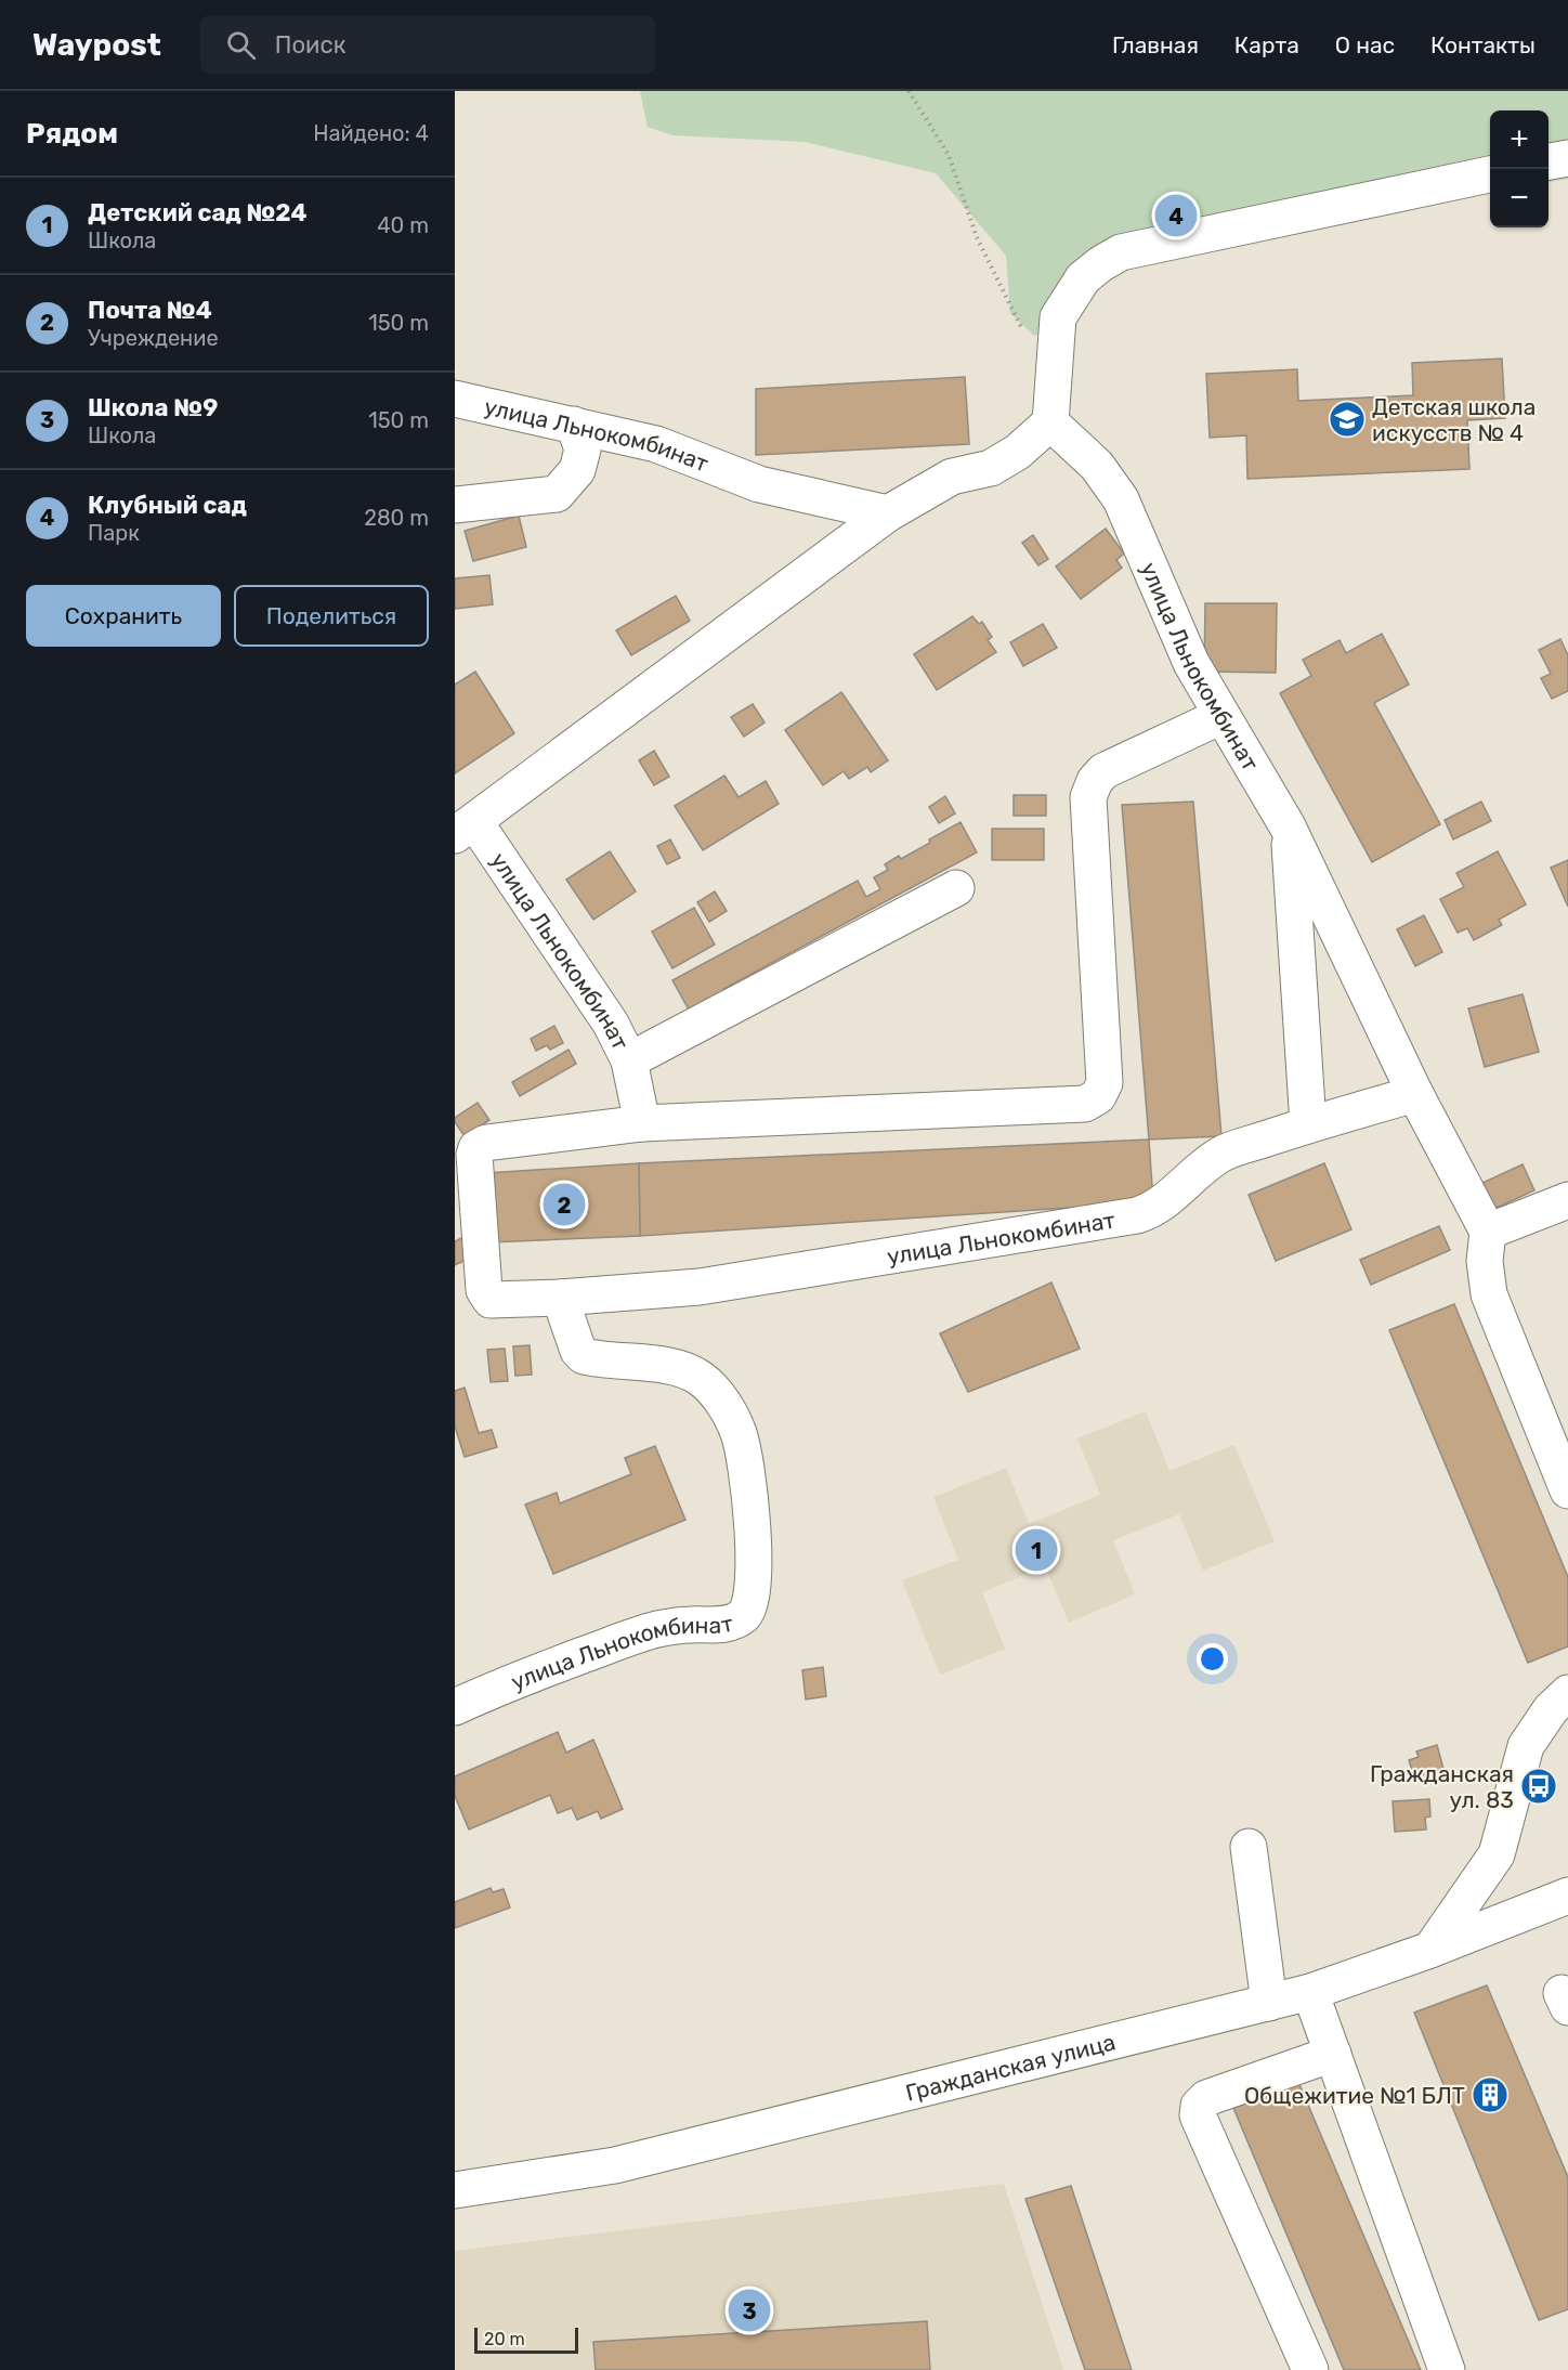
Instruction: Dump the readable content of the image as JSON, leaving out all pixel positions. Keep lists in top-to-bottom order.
{
  "streets": {
    "street": ["улица Льнокомбинат", "Гражданская улица"]
  },
  "places": {
    "school or university": ["Детская школа искусств № 4"],
    "bus stop": ["Гражданская ул. 83"],
    "building": ["Общежитие №1 БЛТ"]
  },
  "scale_bar": "20 m",
  "page": {
    "header": "Waypost",
    "search": "Поиск",
    "nav": [
      "Главная",
      "Карта",
      "О нас",
      "Контакты"
    ],
    "heading": ["Рядом", "Найдено: 4"],
    "map_buttons": ["+", "−"],
    "list": [
      {
        "mark": "1",
        "name": "Детский сад №24",
        "note": "Школа",
        "value": "40 m"
      },
      {
        "mark": "2",
        "name": "Почта №4",
        "note": "Учреждение",
        "value": "150 m"
      },
      {
        "mark": "3",
        "name": "Школа №9",
        "note": "Школа",
        "value": "150 m"
      },
      {
        "mark": "4",
        "name": "Клубный сад",
        "note": "Парк",
        "value": "280 m"
      }
    ],
    "pins": [
      "4",
      "2",
      "1",
      "3"
    ],
    "buttons": ["Сохранить", "Поделиться"],
    "scale": "20 m"
  }
}
